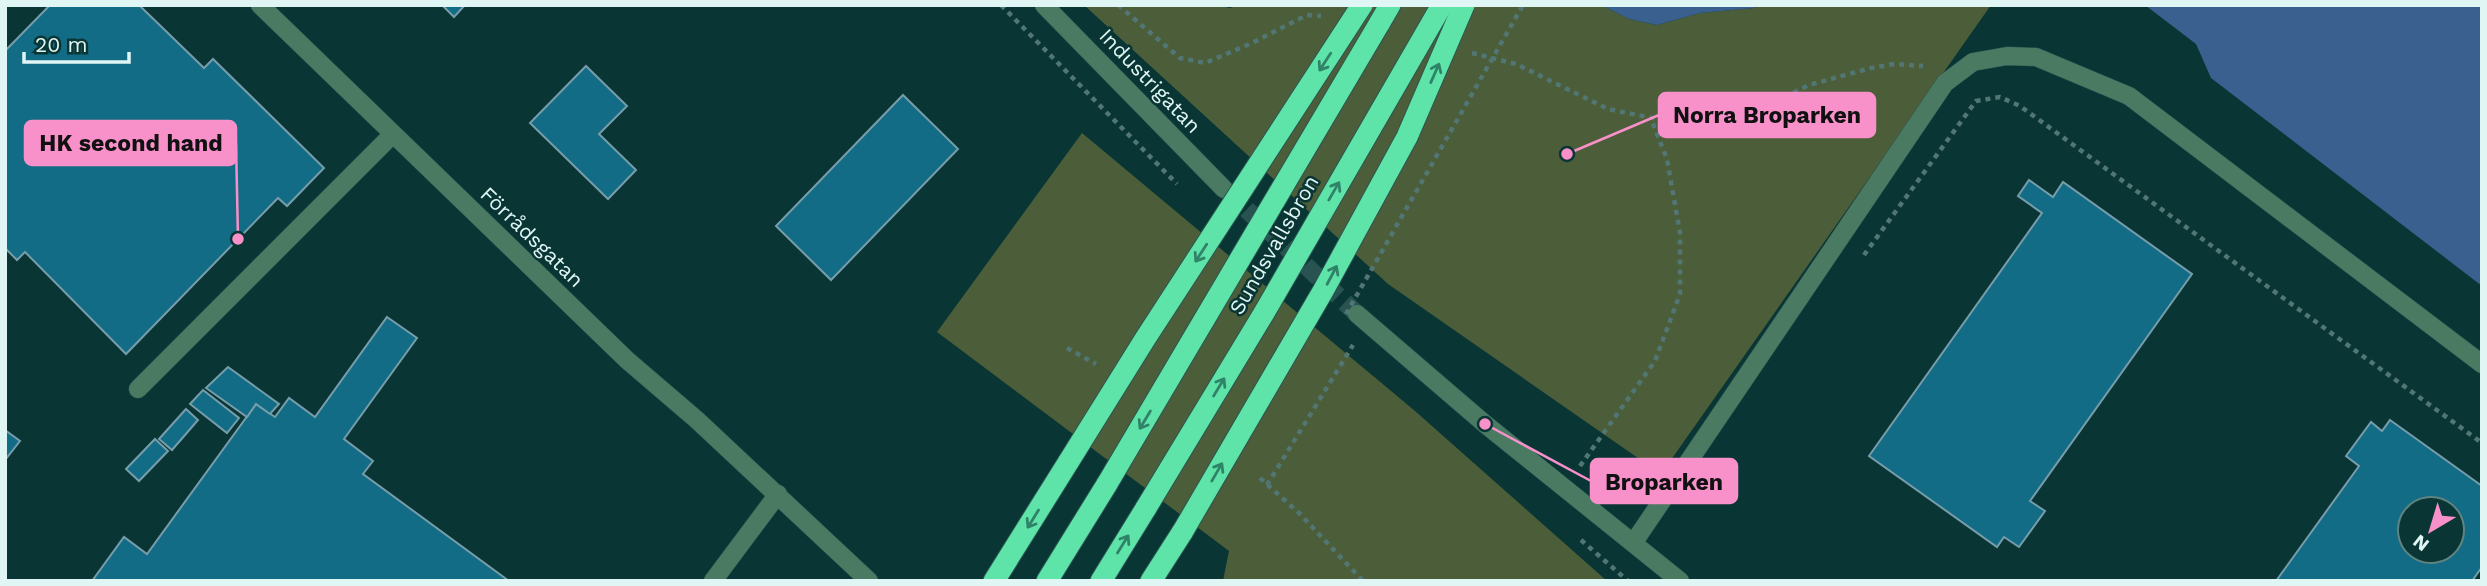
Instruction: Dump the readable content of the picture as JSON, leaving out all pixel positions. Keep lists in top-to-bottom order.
{
  "streets": {
    "highway": ["Sundsvallsbron"],
    "street": ["Industrigatan", "Förrådsgatan"]
  },
  "places": ["Norra Broparken", "HK second hand", "Broparken"],
  "scale_bar": "20 m",
  "north": "bottom left"
}
